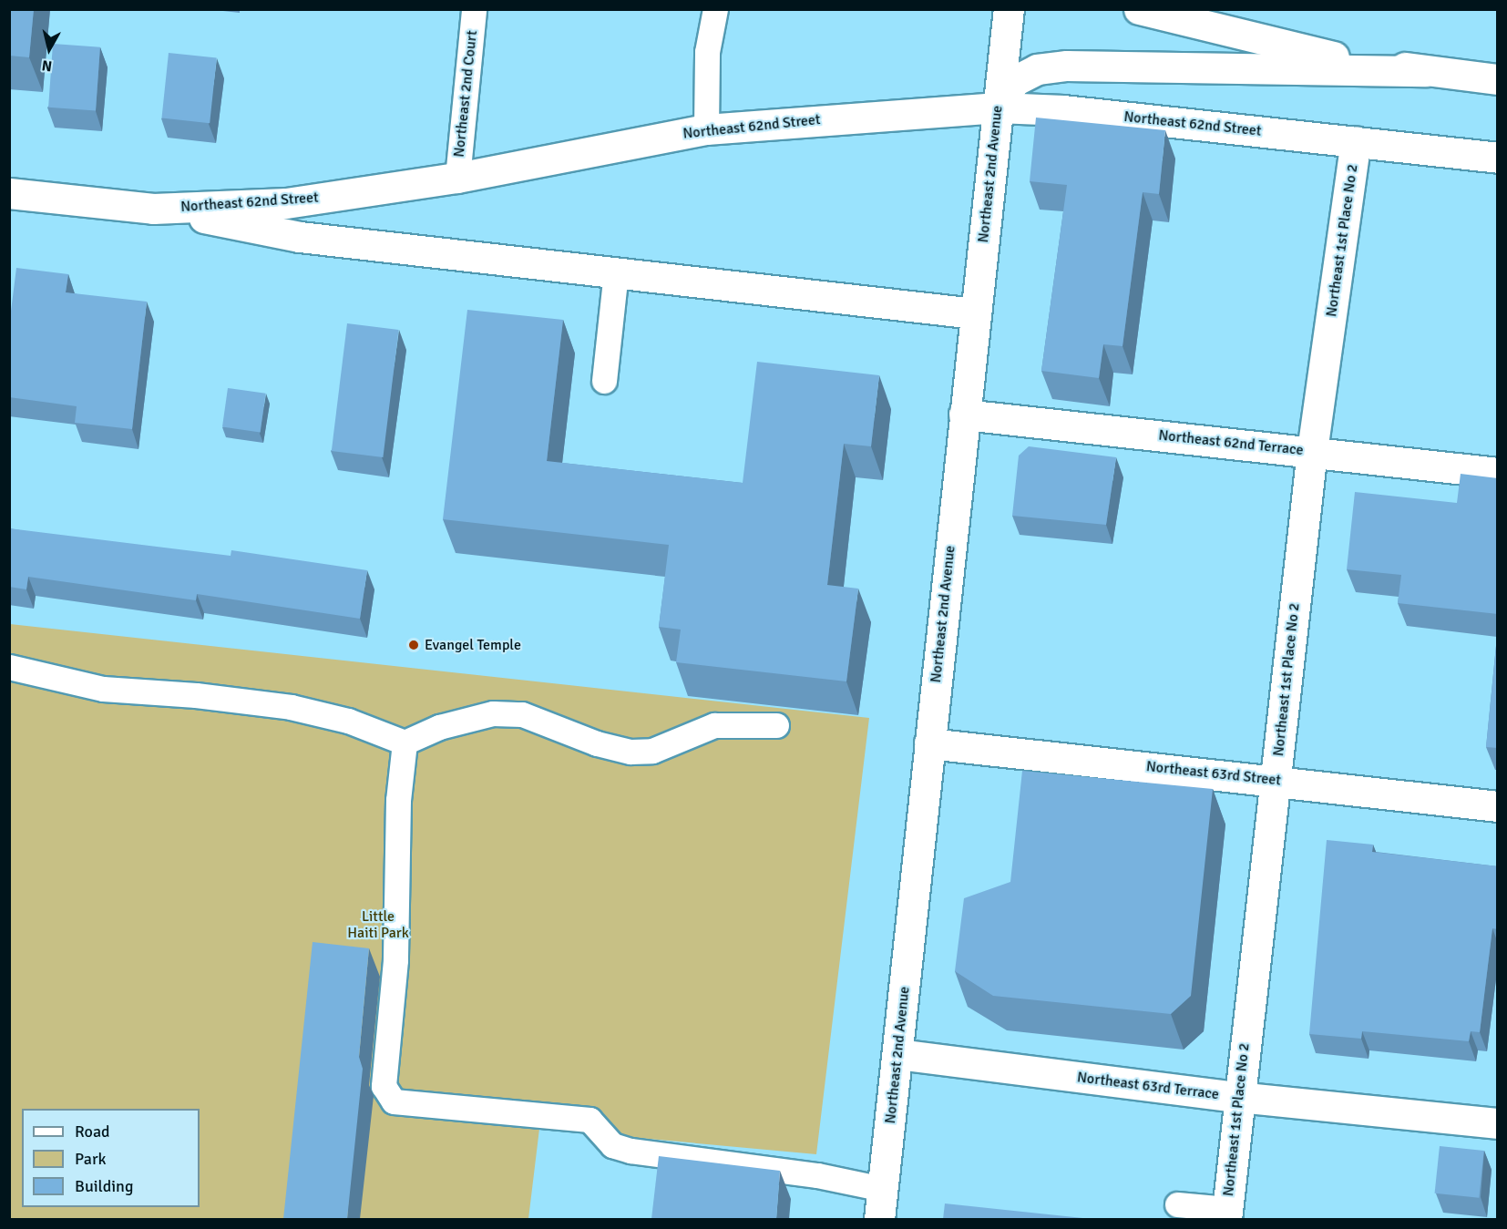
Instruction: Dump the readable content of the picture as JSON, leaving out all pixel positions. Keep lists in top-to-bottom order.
{
  "streets": {
    "main road": [
      "Northeast 62nd Street",
      "Northeast 2nd Avenue",
      "Northeast 1st Place No 2",
      "Northeast 62nd Terrace",
      "Northeast 63rd Street",
      "Northeast 63rd Terrace"
    ],
    "lane": ["Northeast 2nd Court"]
  },
  "crossings": [
    ["Northeast 2nd Court", "Northeast 62nd Street"],
    ["Northeast 62nd Street", "Northeast 2nd Avenue"],
    ["Northeast 62nd Street", "Northeast 1st Place No 2"],
    ["Northeast 2nd Avenue", "Northeast 62nd Terrace"],
    ["Northeast 2nd Avenue", "Northeast 63rd Street"],
    ["Northeast 2nd Avenue", "Northeast 63rd Terrace"],
    ["Northeast 1st Place No 2", "Northeast 62nd Terrace"],
    ["Northeast 1st Place No 2", "Northeast 63rd Street"],
    ["Northeast 1st Place No 2", "Northeast 63rd Terrace"]
  ],
  "parks": ["Little Haiti Park"],
  "places": ["Evangel Temple"],
  "legend": ["Road", "Park", "Building"],
  "north": "bottom"
}
